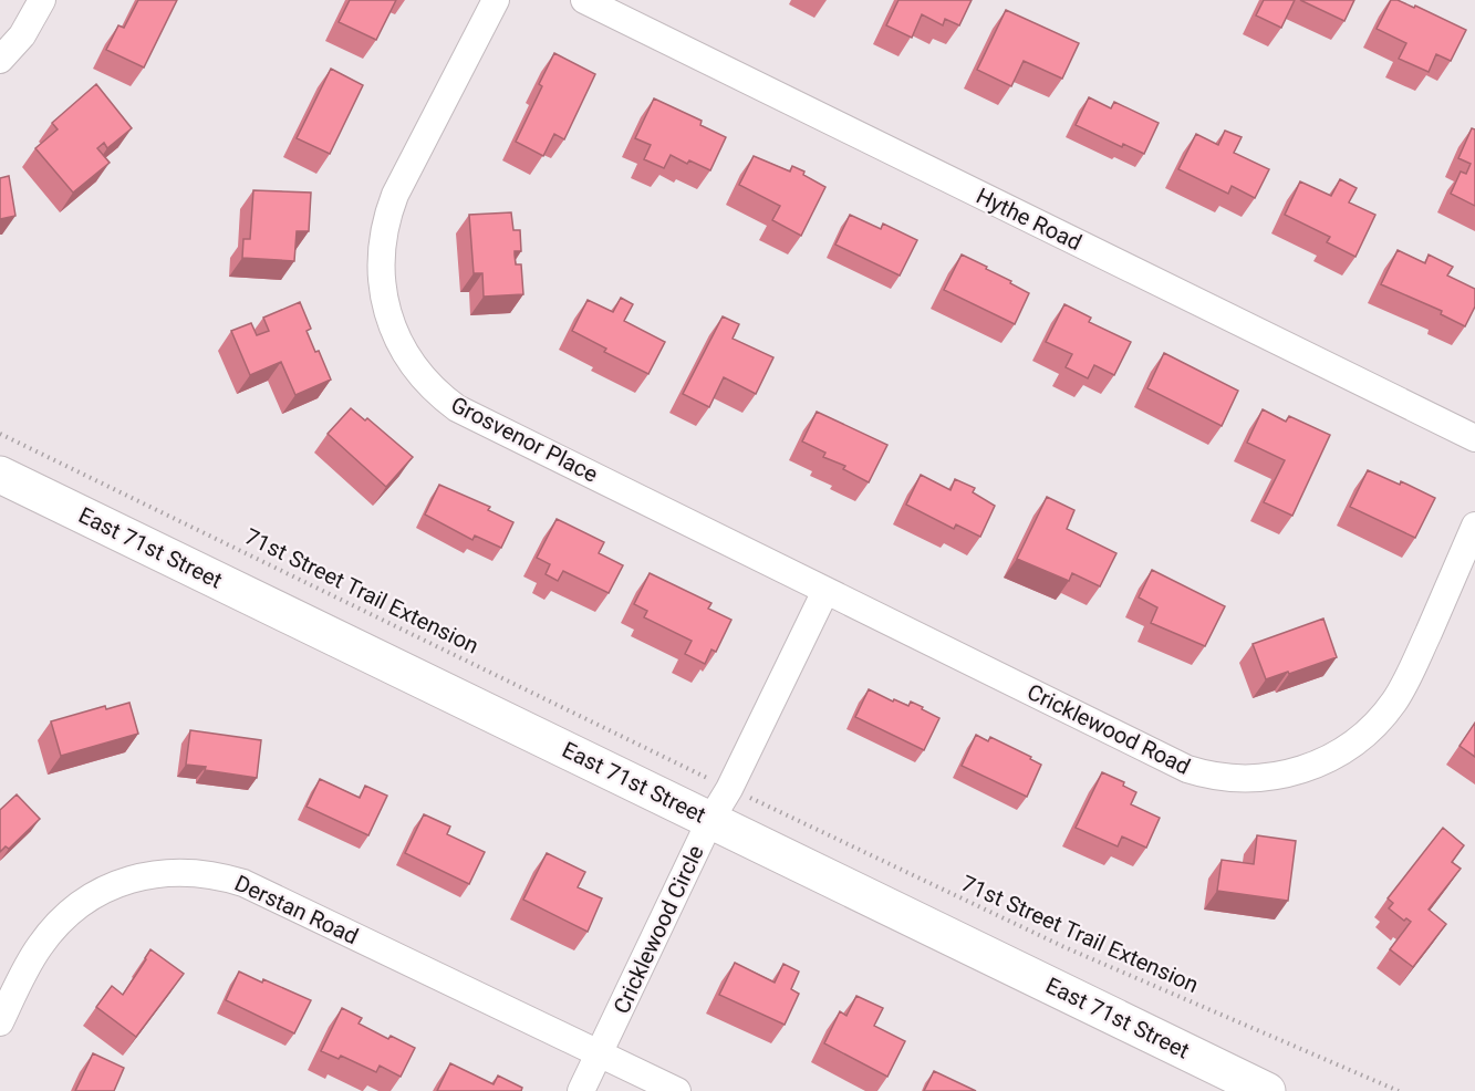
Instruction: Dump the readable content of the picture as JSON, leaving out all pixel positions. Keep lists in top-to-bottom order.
{
  "streets": {
    "main road": ["East 71st Street"],
    "street": [
      "Hythe Road",
      "Grosvenor Place",
      "Cricklewood Road",
      "Derstan Road",
      "Cricklewood Circle"
    ],
    "path": ["71st Street Trail Extension"]
  },
  "crossings": [
    ["Grosvenor Place", "Cricklewood Road"],
    ["Grosvenor Place", "Cricklewood Circle"],
    ["East 71st Street", "Cricklewood Circle"],
    ["Cricklewood Road", "Cricklewood Circle"],
    ["Derstan Road", "Cricklewood Circle"]
  ]
}
